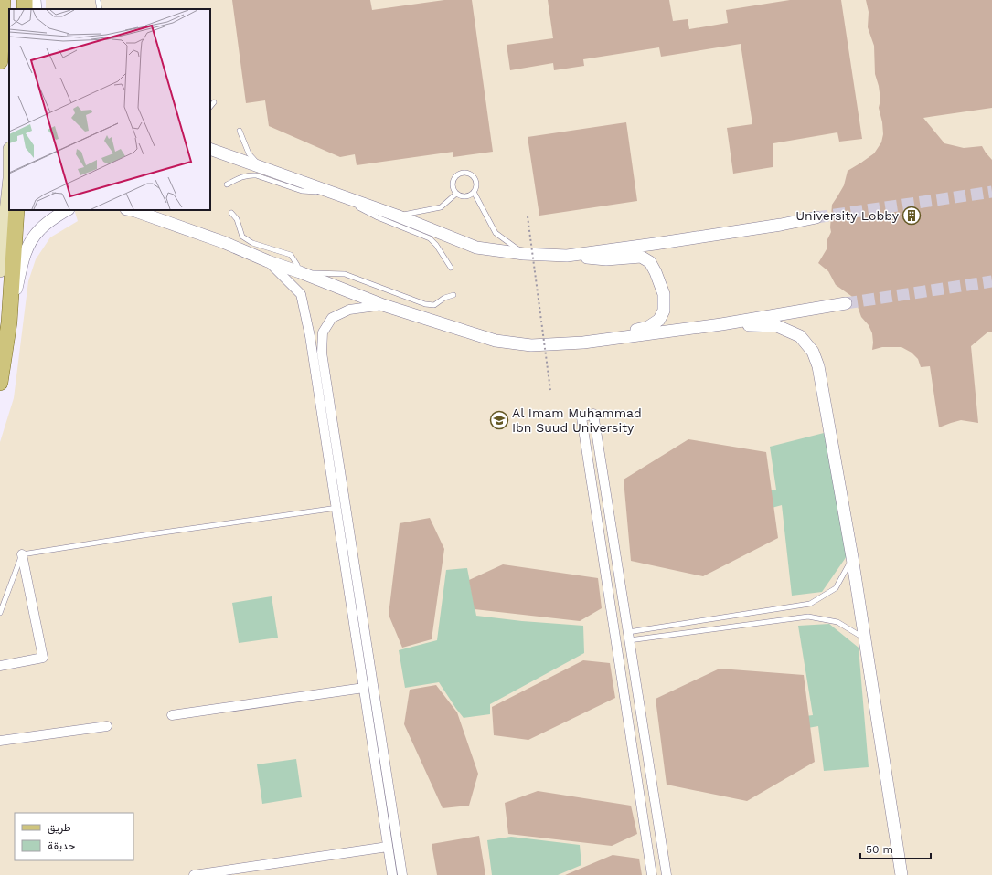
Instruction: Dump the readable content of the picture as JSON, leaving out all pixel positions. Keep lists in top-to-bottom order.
{
  "places": {
    "building": ["University Lobby"],
    "school or university": ["Al Imam Muhammad Ibn Suud University"]
  },
  "legend": ["طريق", "حديقة"],
  "scale_bar": "50 m"
}
